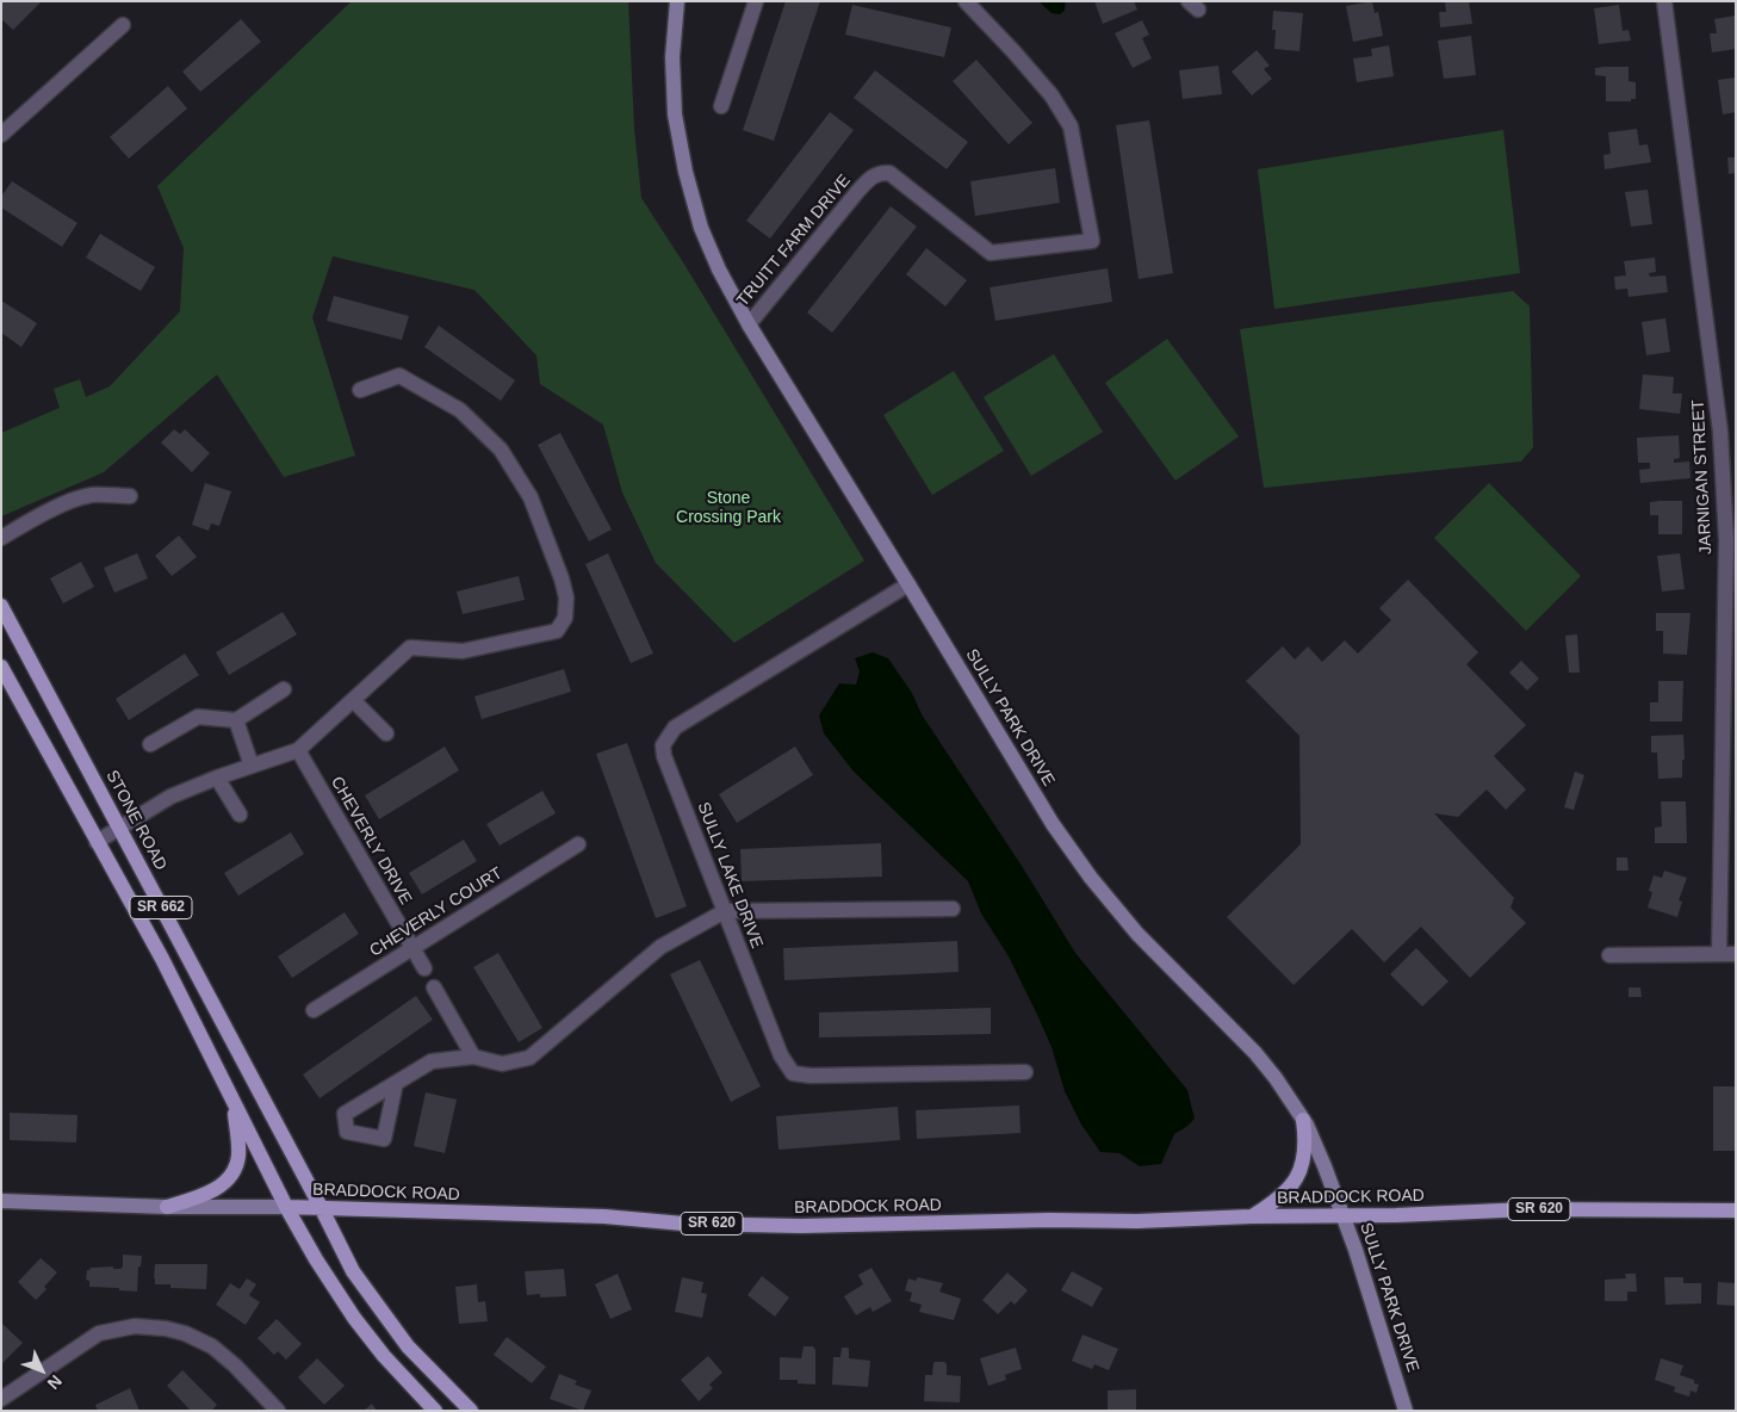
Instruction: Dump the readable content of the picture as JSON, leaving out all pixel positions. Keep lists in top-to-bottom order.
{
  "streets": {
    "main road": [
      "STONE ROAD",
      "SR 662",
      "BRADDOCK ROAD",
      "SR 620"
    ],
    "street": [
      "TRUITT FARM DRIVE",
      "JARNIGAN STREET",
      "SULLY PARK DRIVE",
      "CHEVERLY DRIVE",
      "SULLY LAKE DRIVE",
      "CHEVERLY COURT"
    ]
  },
  "crossings": [
    ["TRUITT FARM DRIVE", "SULLY PARK DRIVE"],
    ["SULLY PARK DRIVE", "SULLY LAKE DRIVE"],
    ["SULLY PARK DRIVE", "BRADDOCK ROAD"],
    ["STONE ROAD", "SR 662"],
    ["STONE ROAD", "BRADDOCK ROAD"],
    ["CHEVERLY DRIVE", "CHEVERLY COURT"],
    ["SR 662", "BRADDOCK ROAD"]
  ],
  "parks": ["Stone Crossing Park"],
  "north": "bottom right"
}
